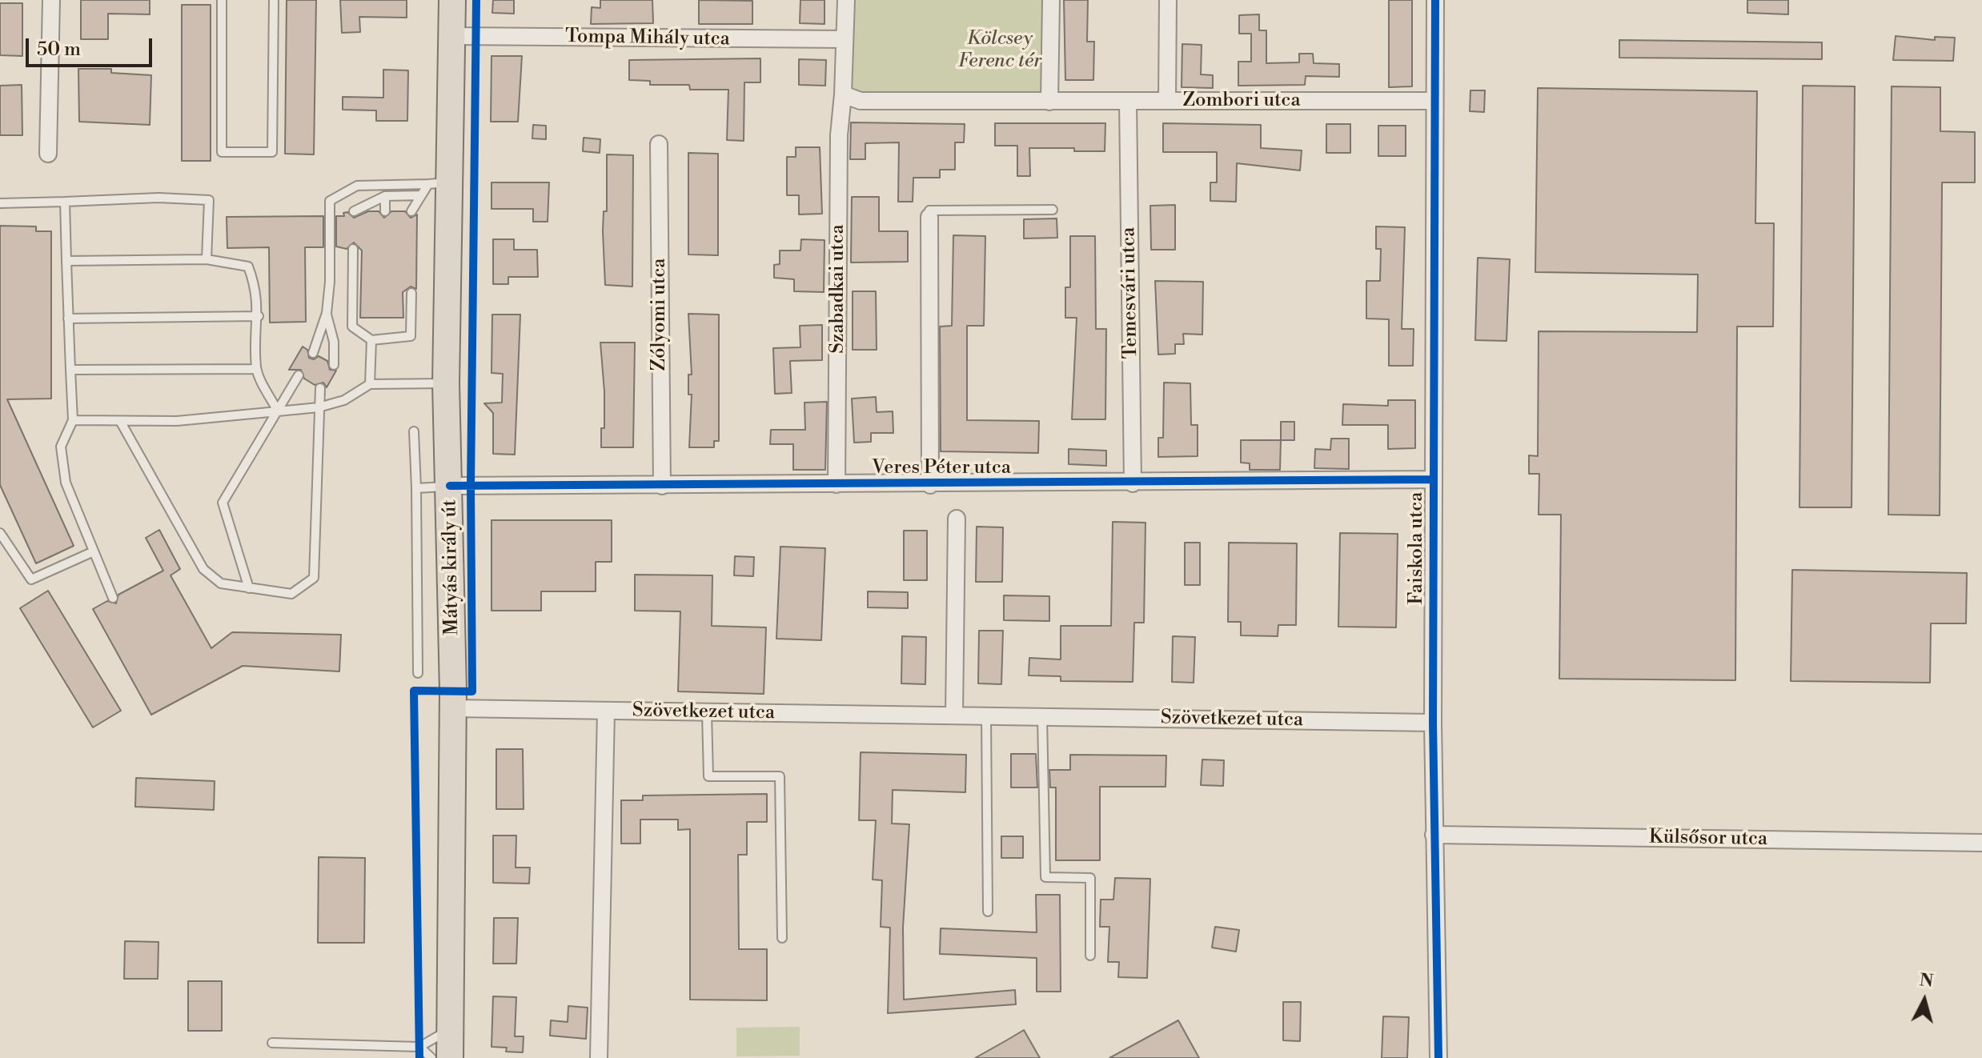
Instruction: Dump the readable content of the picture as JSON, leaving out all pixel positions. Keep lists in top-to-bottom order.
{
  "streets": {
    "main road": ["Mátyás király út"],
    "street": [
      "Tompa Mihály utca",
      "Zombori utca",
      "Szabadkai utca",
      "Temesvári utca",
      "Zólyomi utca",
      "Veres Péter utca",
      "Faiskola utca",
      "Szövetkezet utca",
      "Külsősor utca"
    ]
  },
  "crossings": [
    ["Tompa Mihály utca", "Mátyás király út"],
    ["Zombori utca", "Temesvári utca"],
    ["Zombori utca", "Faiskola utca"],
    ["Szabadkai utca", "Veres Péter utca"],
    ["Temesvári utca", "Veres Péter utca"],
    ["Zólyomi utca", "Veres Péter utca"],
    ["Veres Péter utca", "Faiskola utca"],
    ["Veres Péter utca", "Mátyás király út"],
    ["Faiskola utca", "Szövetkezet utca"],
    ["Faiskola utca", "Külsősor utca"],
    ["Mátyás király út", "Szövetkezet utca"]
  ],
  "parks": ["Kölcsey Ferenc tér"],
  "scale_bar": "50 m",
  "north": "top"
}
